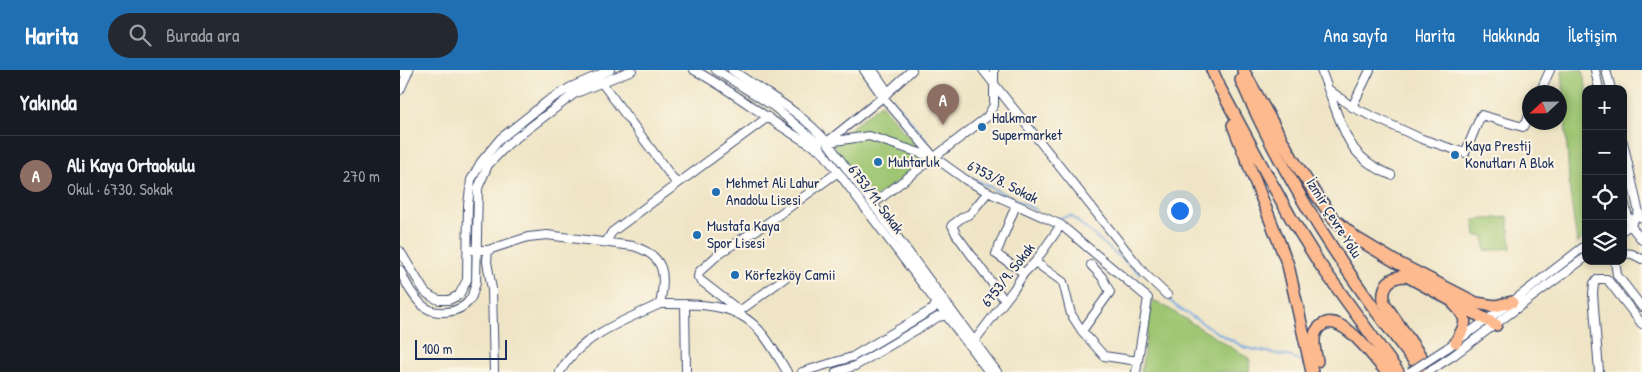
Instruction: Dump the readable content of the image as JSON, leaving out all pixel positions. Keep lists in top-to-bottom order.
{
  "streets": {
    "highway": ["İzmir Çevre Yolu"],
    "street": ["6753/8. Sokak", "6753/11. Sokak", "6753/9. Sokak"]
  },
  "crossings": [
    ["6753/8. Sokak", "6753/9. Sokak"],
    ["6753/11. Sokak", "6753/9. Sokak"]
  ],
  "places": [
    "Halkmar Supermarket",
    "Kaya Prestij Konutları A Blok",
    "Muhtarlık",
    "Mehmet Ali Lahur Anadolu Lisesi",
    "Mustafa Kaya Spor Lisesi",
    "Körfezköy Camii"
  ],
  "scale_bar": "100 m",
  "north": "left",
  "page": {
    "header": "Harita",
    "search": "Burada ara",
    "nav": [
      "Ana sayfa",
      "Harita",
      "Hakkında",
      "İletişim"
    ],
    "heading": "Yakında",
    "pins": "A",
    "map_buttons": ["+", "−"],
    "list": [
      {
        "mark": "A",
        "name": "Ali Kaya Ortaokulu",
        "note": "Okul · 6730. Sokak",
        "value": "270 m"
      }
    ],
    "scale": "100 m"
  }
}
